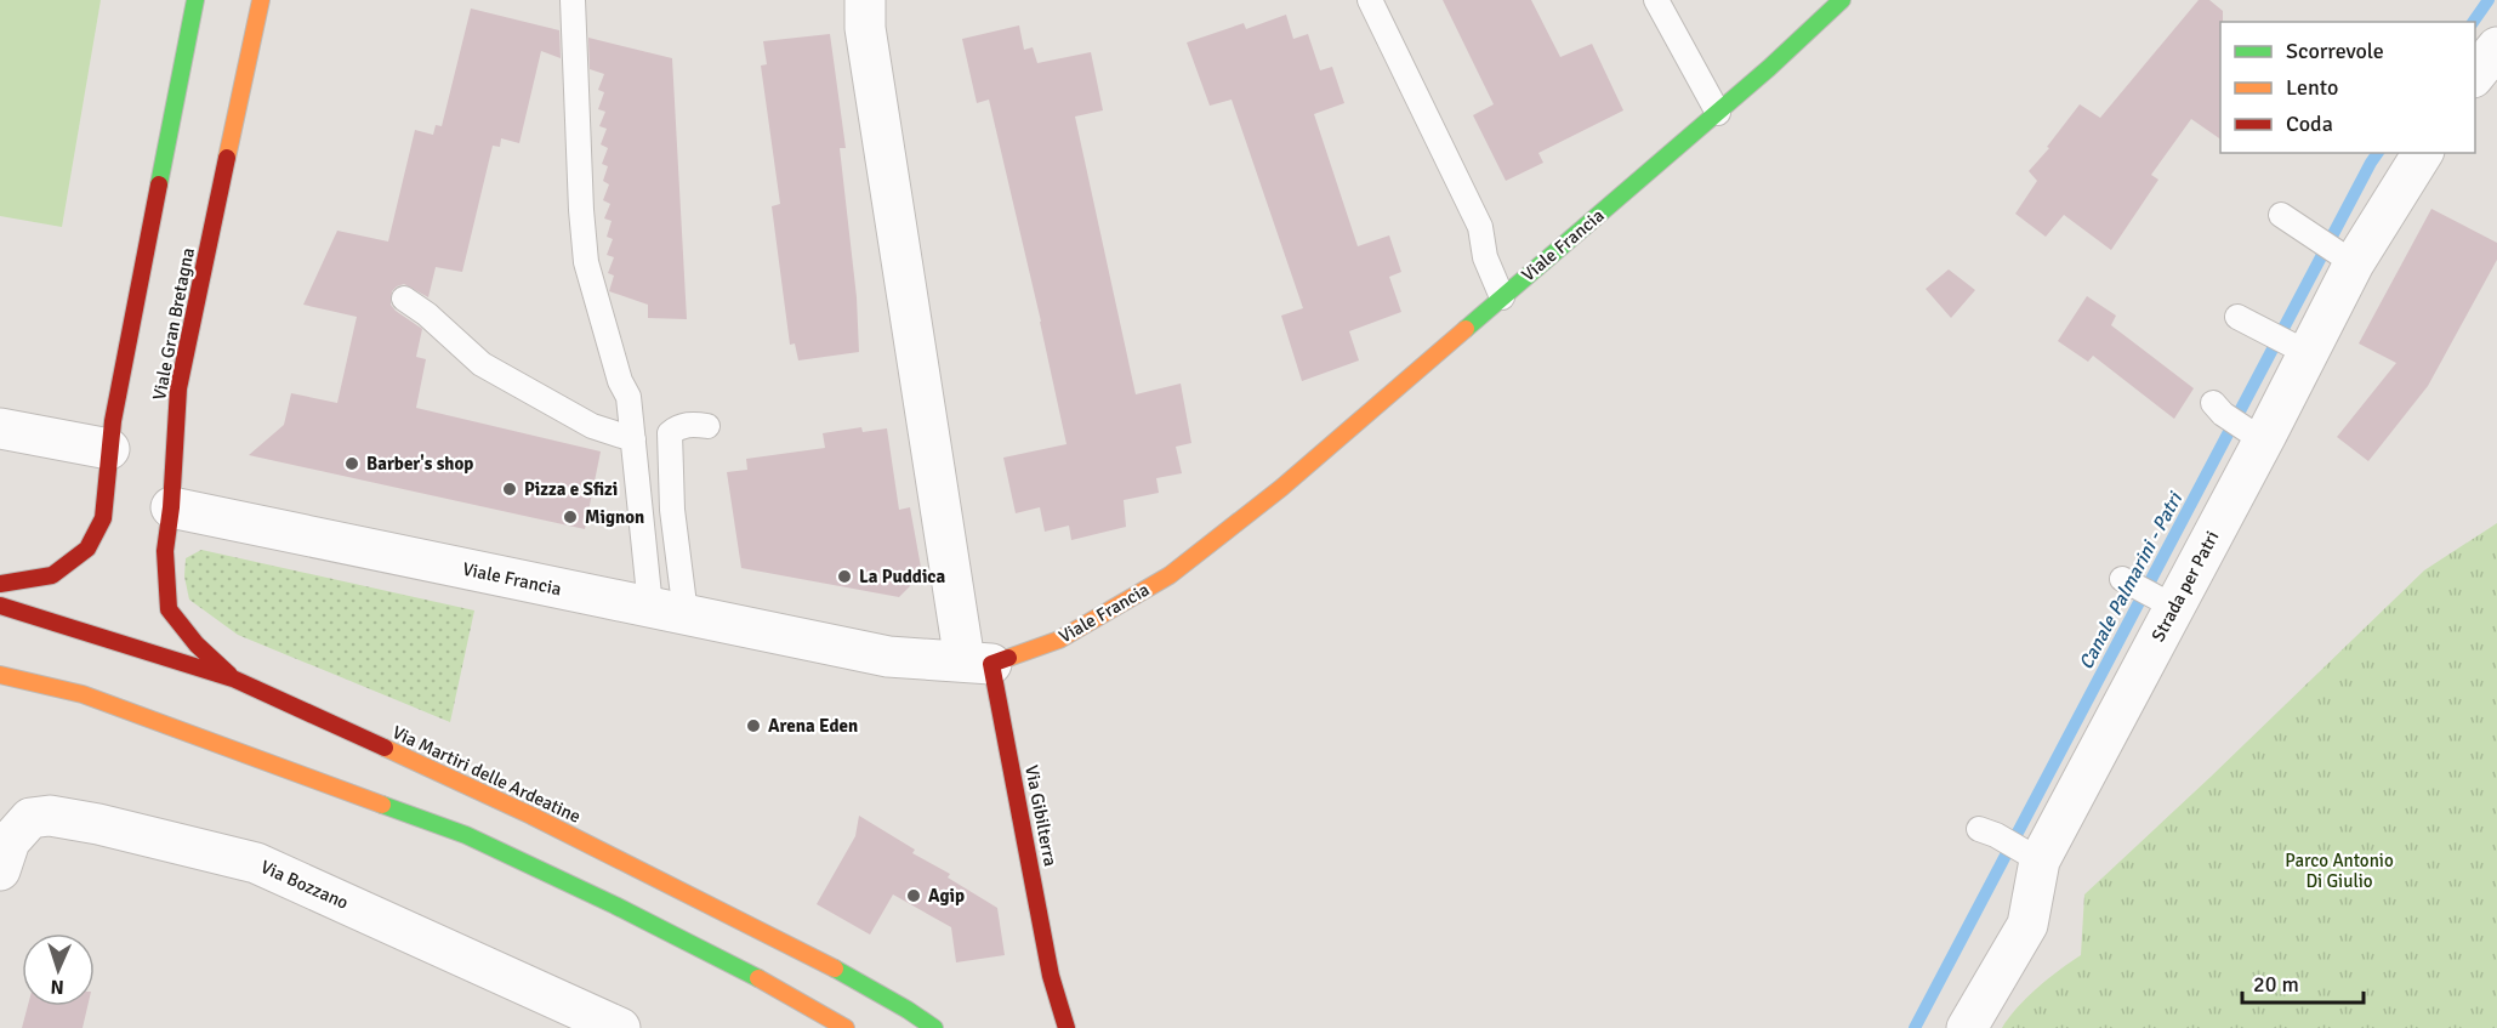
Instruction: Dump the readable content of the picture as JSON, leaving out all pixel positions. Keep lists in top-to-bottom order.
{
  "streets": {
    "street": [
      "Viale Francia",
      "Viale Gran Bretagna",
      "Strada per Patri",
      "Via Martiri delle Ardeatine",
      "Via Gibilterra",
      "Via Bozzano"
    ]
  },
  "crossings": [
    ["Viale Francia", "Viale Gran Bretagna"],
    ["Viale Francia", "Via Gibilterra"],
    ["Viale Gran Bretagna", "Via Martiri delle Ardeatine"]
  ],
  "water": ["Canale Palmarini - Patri"],
  "parks": ["Parco Antonio Di Giulio"],
  "places": [
    "Barber's shop",
    "Pizza e Sfizi",
    "Mignon",
    "La Puddica",
    "Arena Eden",
    "Agip"
  ],
  "legend": ["Scorrevole", "Lento", "Coda"],
  "scale_bar": "20 m",
  "north": "bottom"
}
